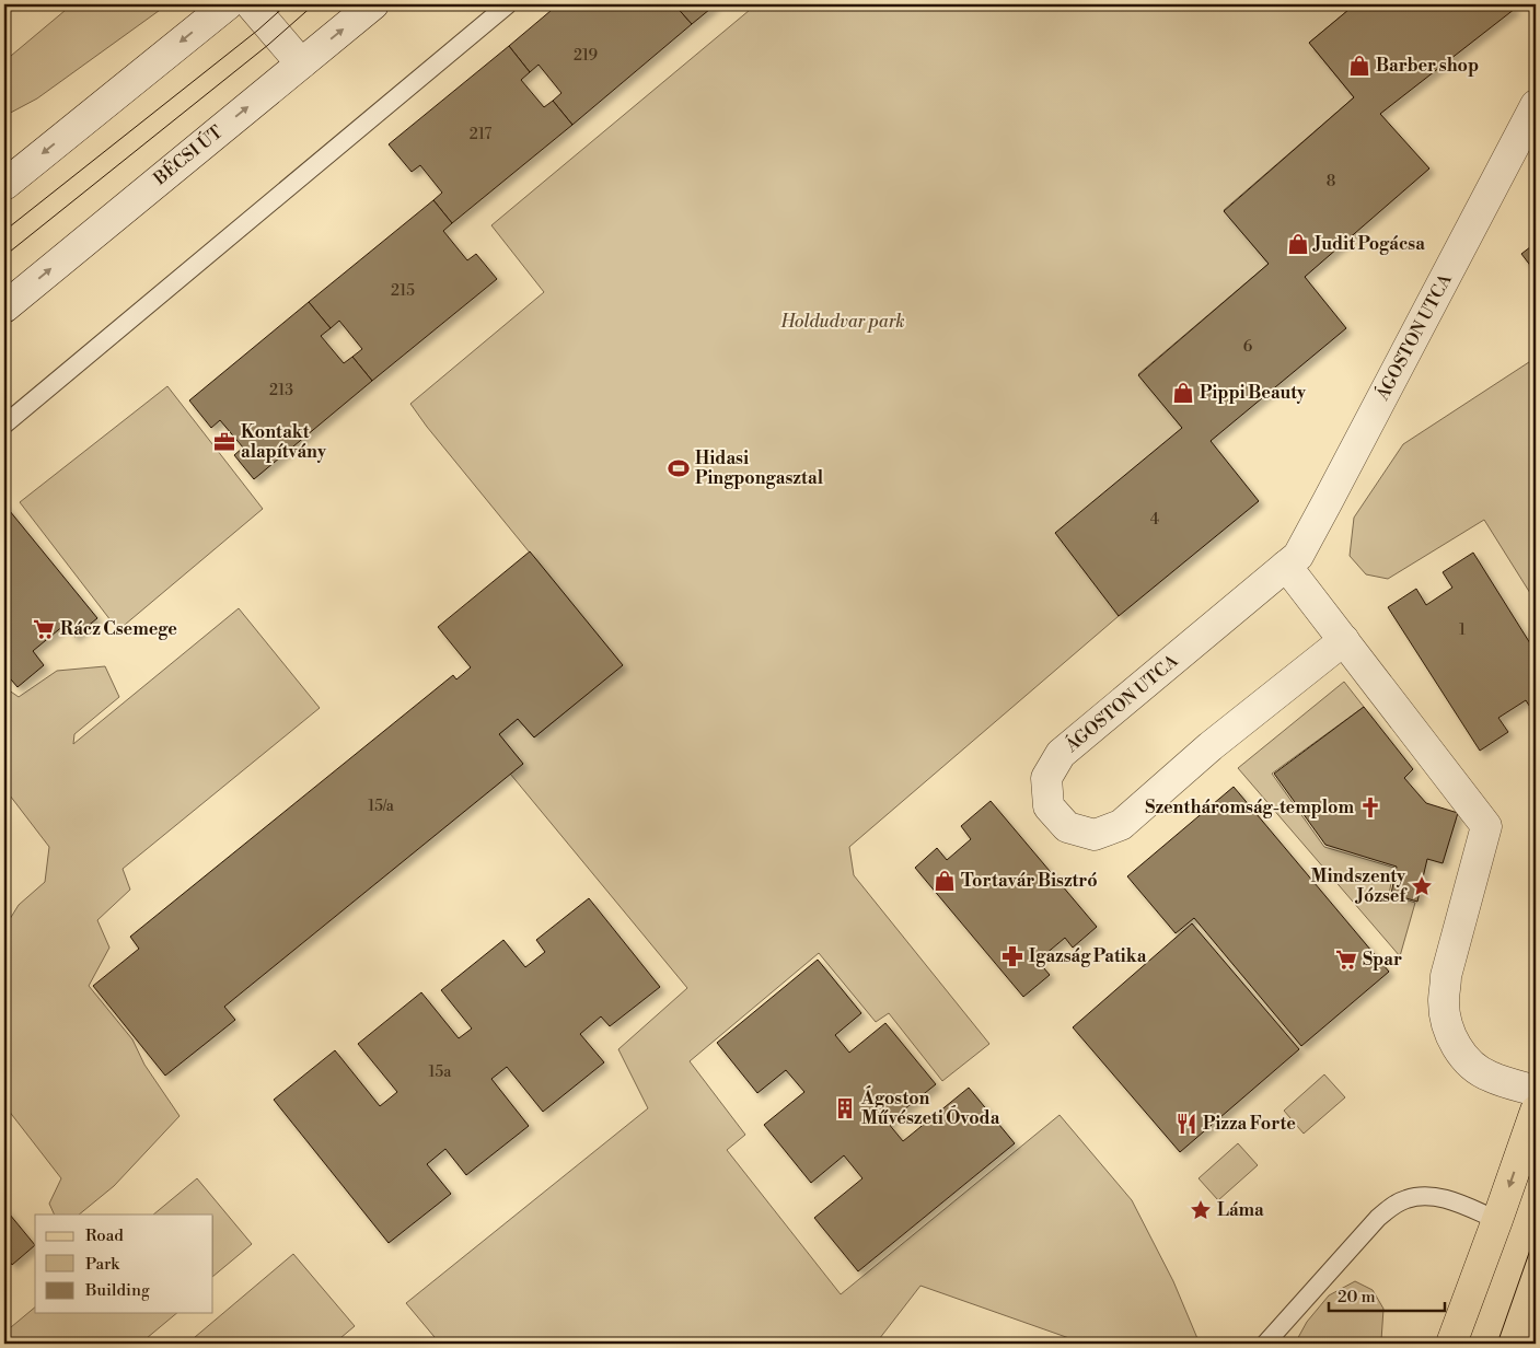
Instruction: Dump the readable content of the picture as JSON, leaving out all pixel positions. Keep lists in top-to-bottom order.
{
  "streets": {
    "street": ["BÉCSI ÚT", "ÁGOSTON UTCA"]
  },
  "parks": ["Holdudvar park"],
  "places": {
    "shop": [
      "Barber shop",
      "Judit Pogácsa",
      "Pippi Beauty",
      "Tortavár Bisztró"
    ],
    "office": ["Kontakt alapítvány"],
    "sports": ["Hidasi Pingpongasztal"],
    "supermarket": ["Rácz Csemege", "Spar"],
    "church": ["Szentháromság-templom"],
    "place": ["Mindszenty József", "Láma"],
    "pharmacy": ["Igazság Patika"],
    "building": ["Ágoston Művészeti Óvoda"],
    "restaurant": ["Pizza Forte"]
  },
  "house_numbers": [
    "219",
    "217",
    "8",
    "215",
    "6",
    "213",
    "4",
    "1",
    "15/a",
    "15a"
  ],
  "legend": ["Road", "Park", "Building"],
  "scale_bar": "20 m"
}
